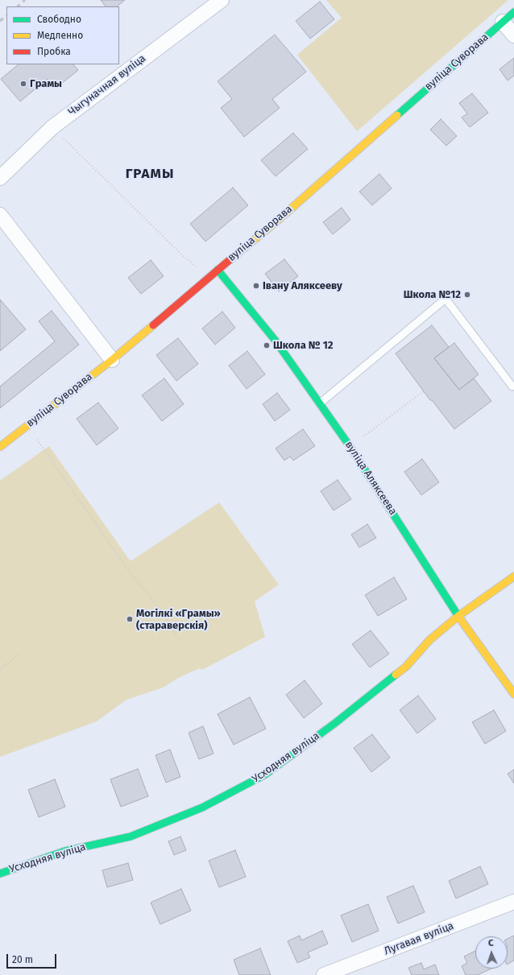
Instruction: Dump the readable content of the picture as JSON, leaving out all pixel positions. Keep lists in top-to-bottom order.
{
  "streets": {
    "street": [
      "вуліца Суворава",
      "Чыгуначная вуліца",
      "вуліца Аляксеева",
      "Усходняя вуліца",
      "Лугавая вуліца"
    ]
  },
  "crossings": [
    ["вуліца Суворава", "вуліца Аляксеева"],
    ["вуліца Аляксеева", "Усходняя вуліца"]
  ],
  "districts": ["ГРАМЫ"],
  "places": [
    "Грамы",
    "Івану Аляксееву",
    "Школа №12",
    "Школа № 12",
    "Могілкі «Грамы» (стараверскія)"
  ],
  "legend": ["Свободно", "Медленно", "Пробка"],
  "scale_bar": "20 m",
  "north": "top"
}
